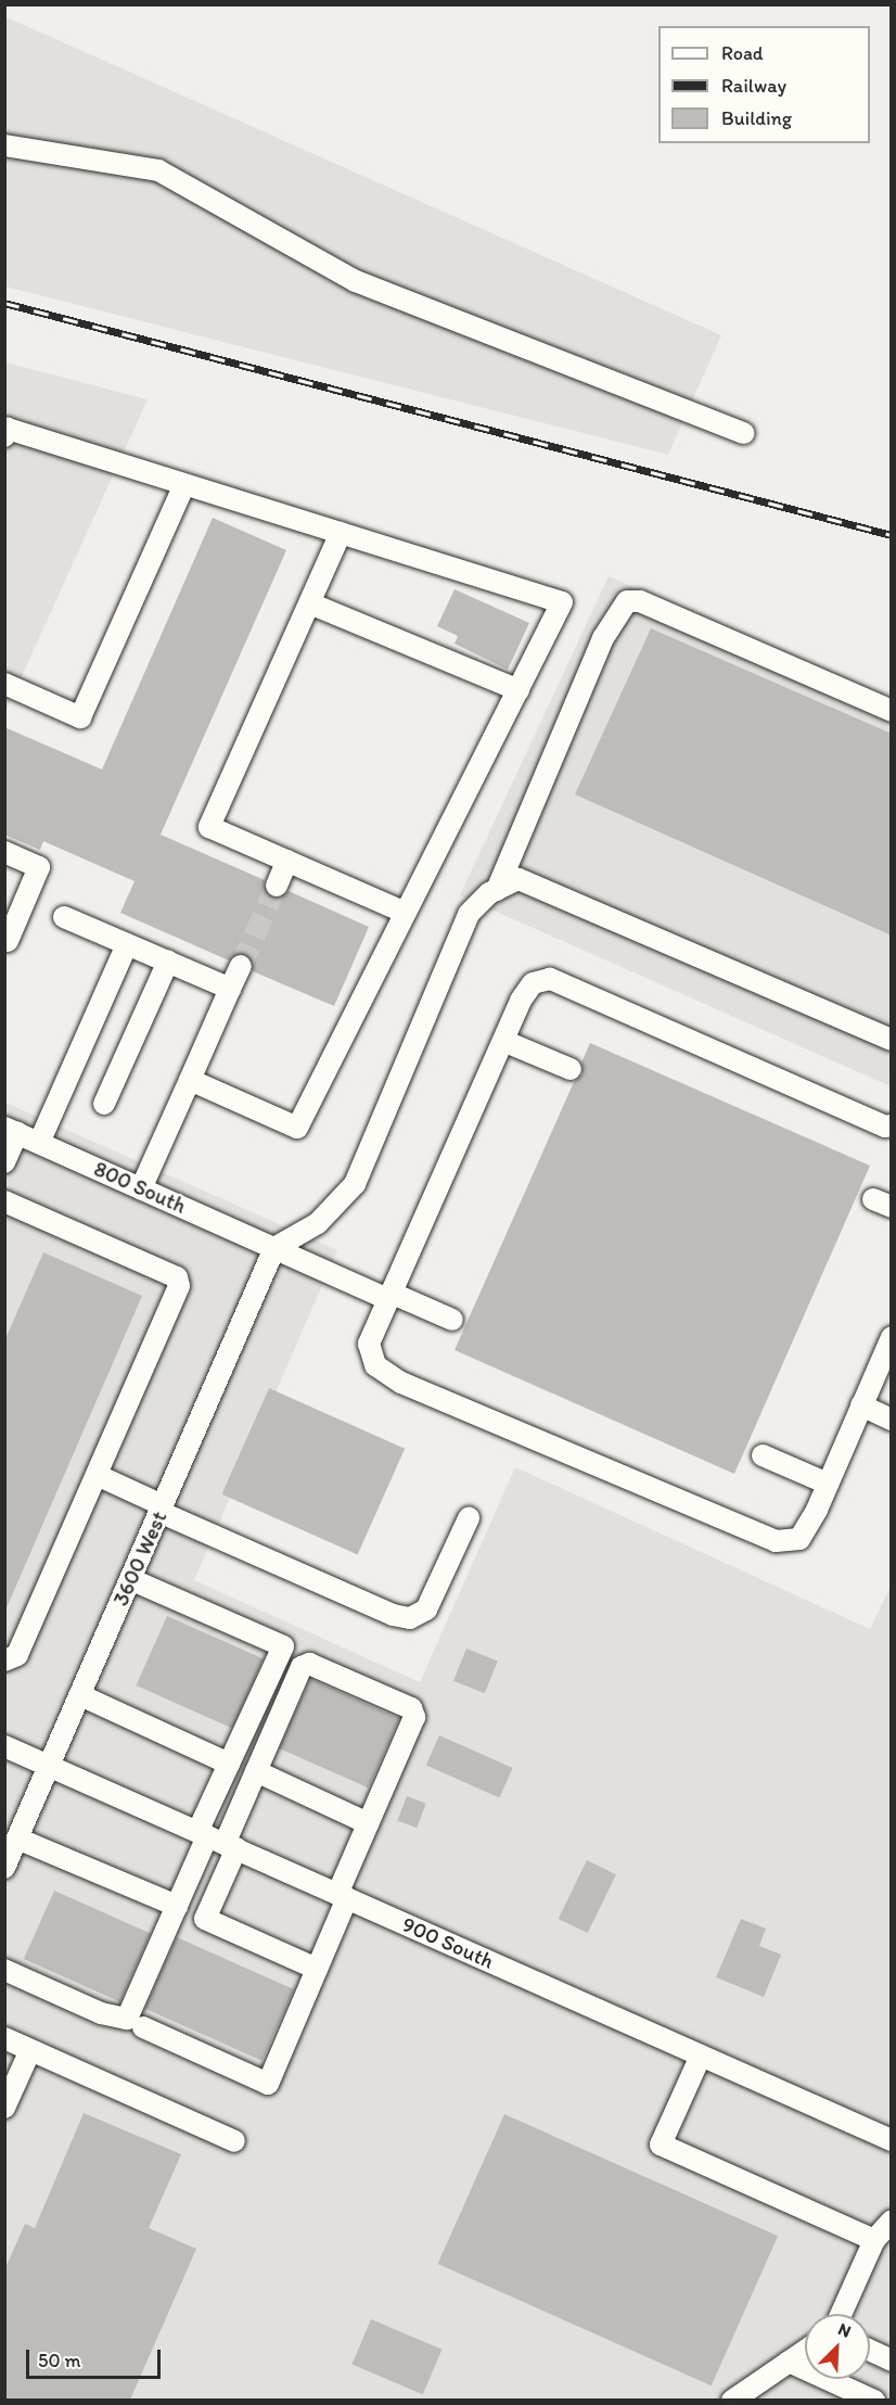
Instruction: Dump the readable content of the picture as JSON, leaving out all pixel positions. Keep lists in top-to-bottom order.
{
  "streets": {
    "street": ["800 South", "3600 West", "900 South"]
  },
  "crossings": [
    ["800 South", "3600 West"],
    ["3600 West", "900 South"]
  ],
  "legend": ["Road", "Railway", "Building"],
  "scale_bar": "50 m",
  "north": "top right"
}
